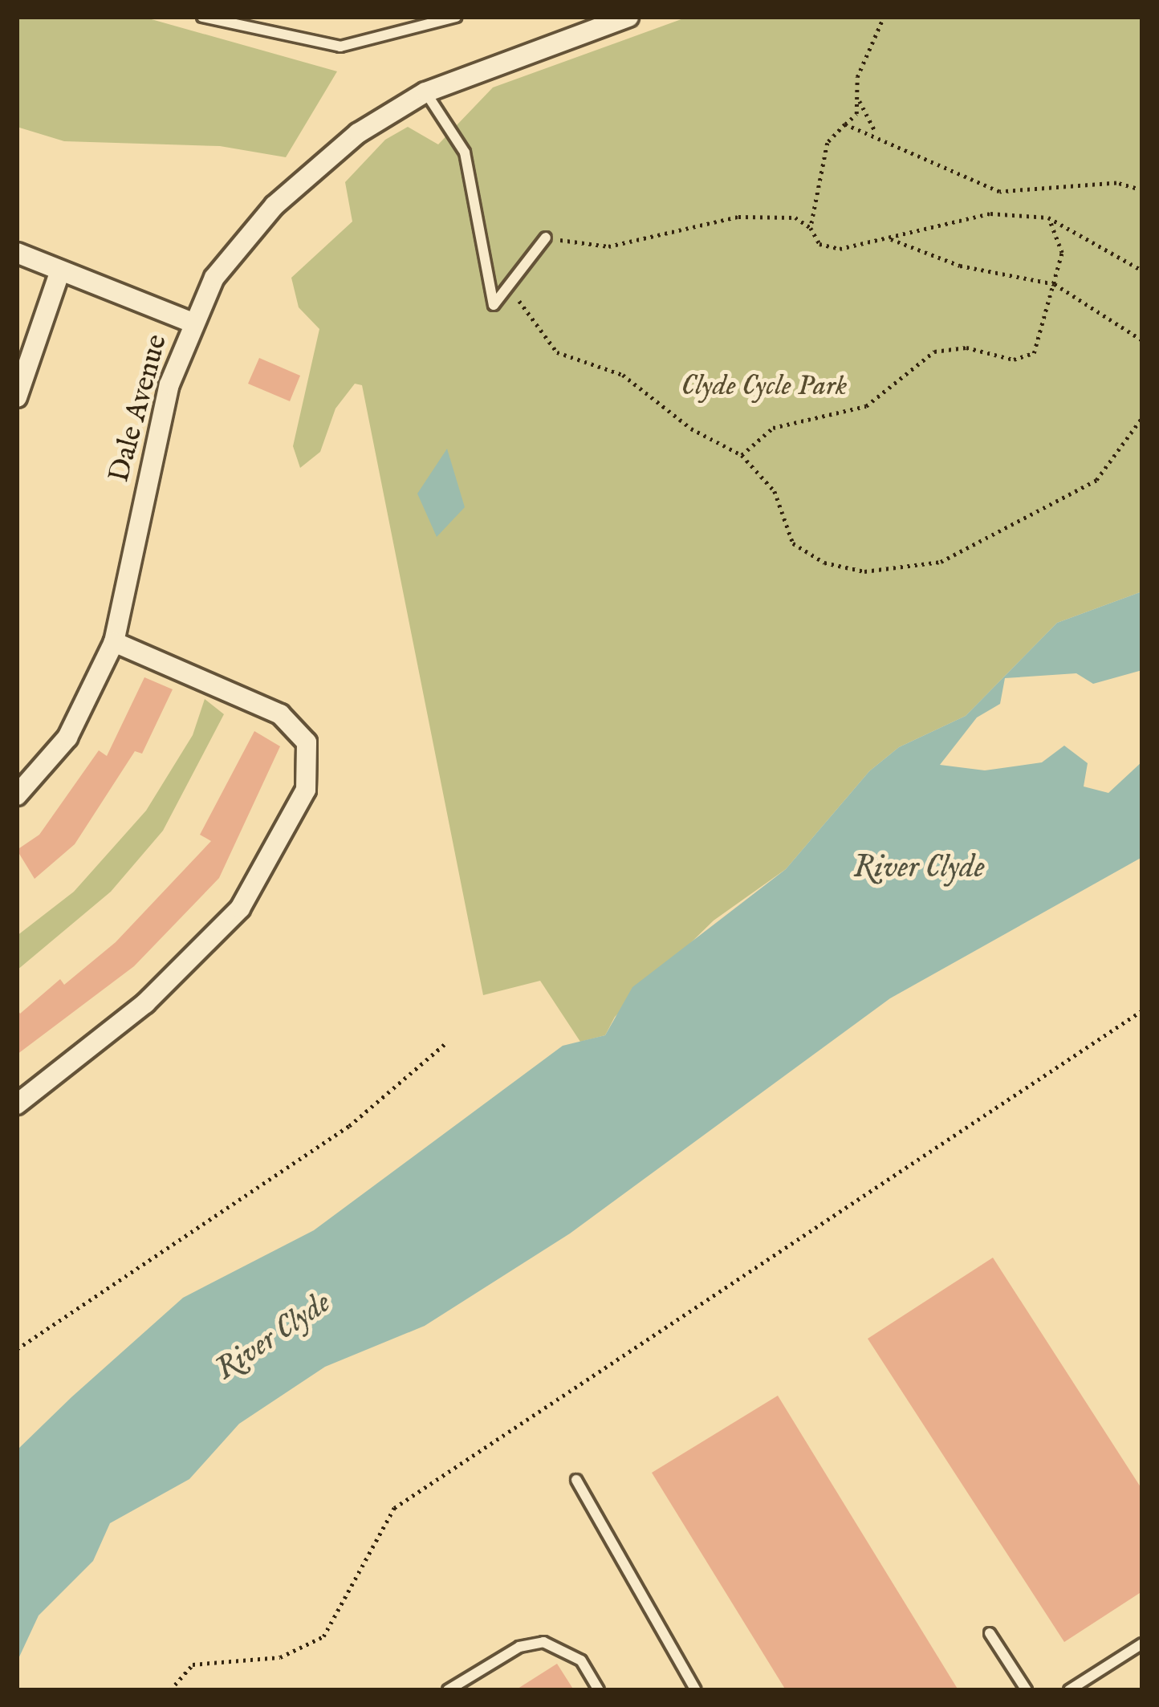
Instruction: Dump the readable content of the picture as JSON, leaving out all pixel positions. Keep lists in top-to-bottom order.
{
  "streets": {
    "street": ["Dale Avenue"]
  },
  "water": ["River Clyde"],
  "parks": ["Clyde Cycle Park"]
}
